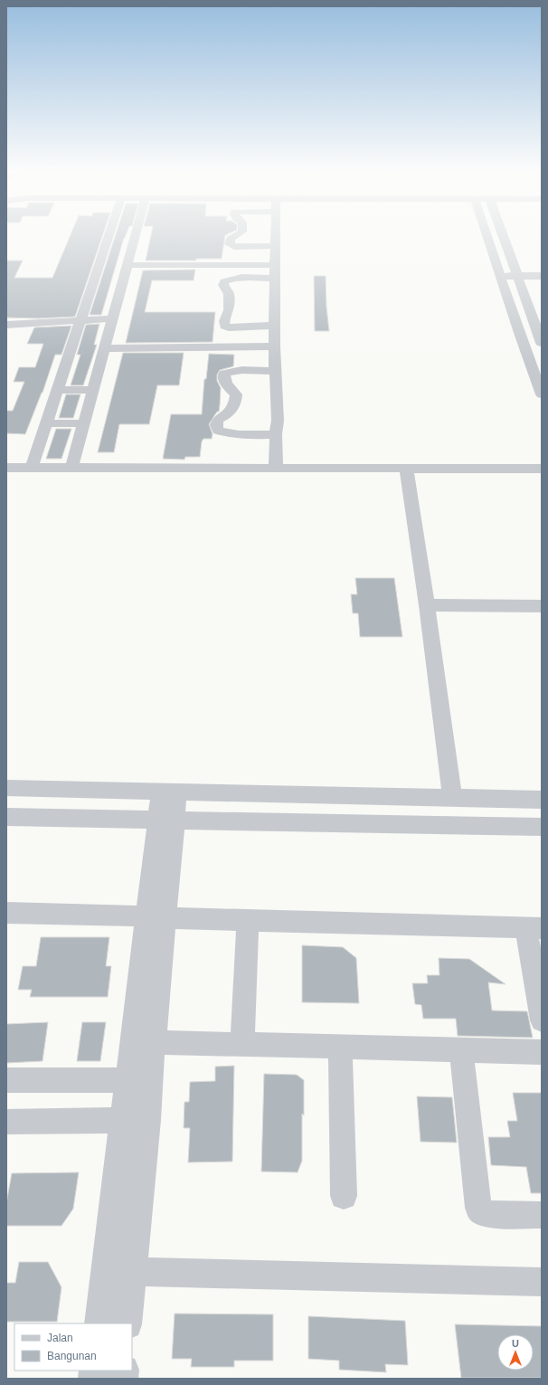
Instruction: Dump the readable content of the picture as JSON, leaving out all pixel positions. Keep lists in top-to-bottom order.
{
  "legend": ["Jalan", "Bangunan"],
  "north": "top"
}
